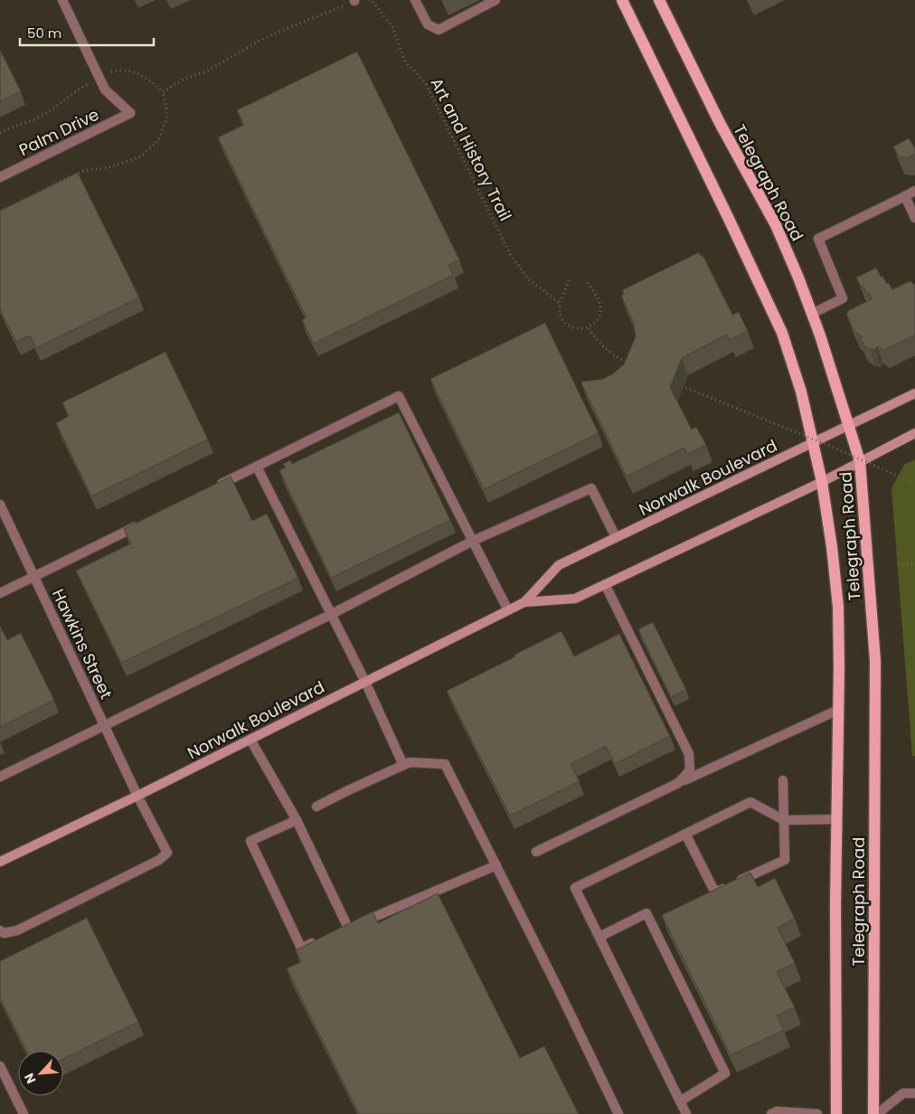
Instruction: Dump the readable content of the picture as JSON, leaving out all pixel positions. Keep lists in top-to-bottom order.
{
  "streets": {
    "main road": ["Telegraph Road", "Norwalk Boulevard"],
    "street": ["Palm Drive", "Hawkins Street"],
    "path": ["Art and History Trail"]
  },
  "crossings": [
    ["Telegraph Road", "Norwalk Boulevard"],
    ["Norwalk Boulevard", "Hawkins Street"]
  ],
  "scale_bar": "50 m",
  "north": "bottom left"
}
